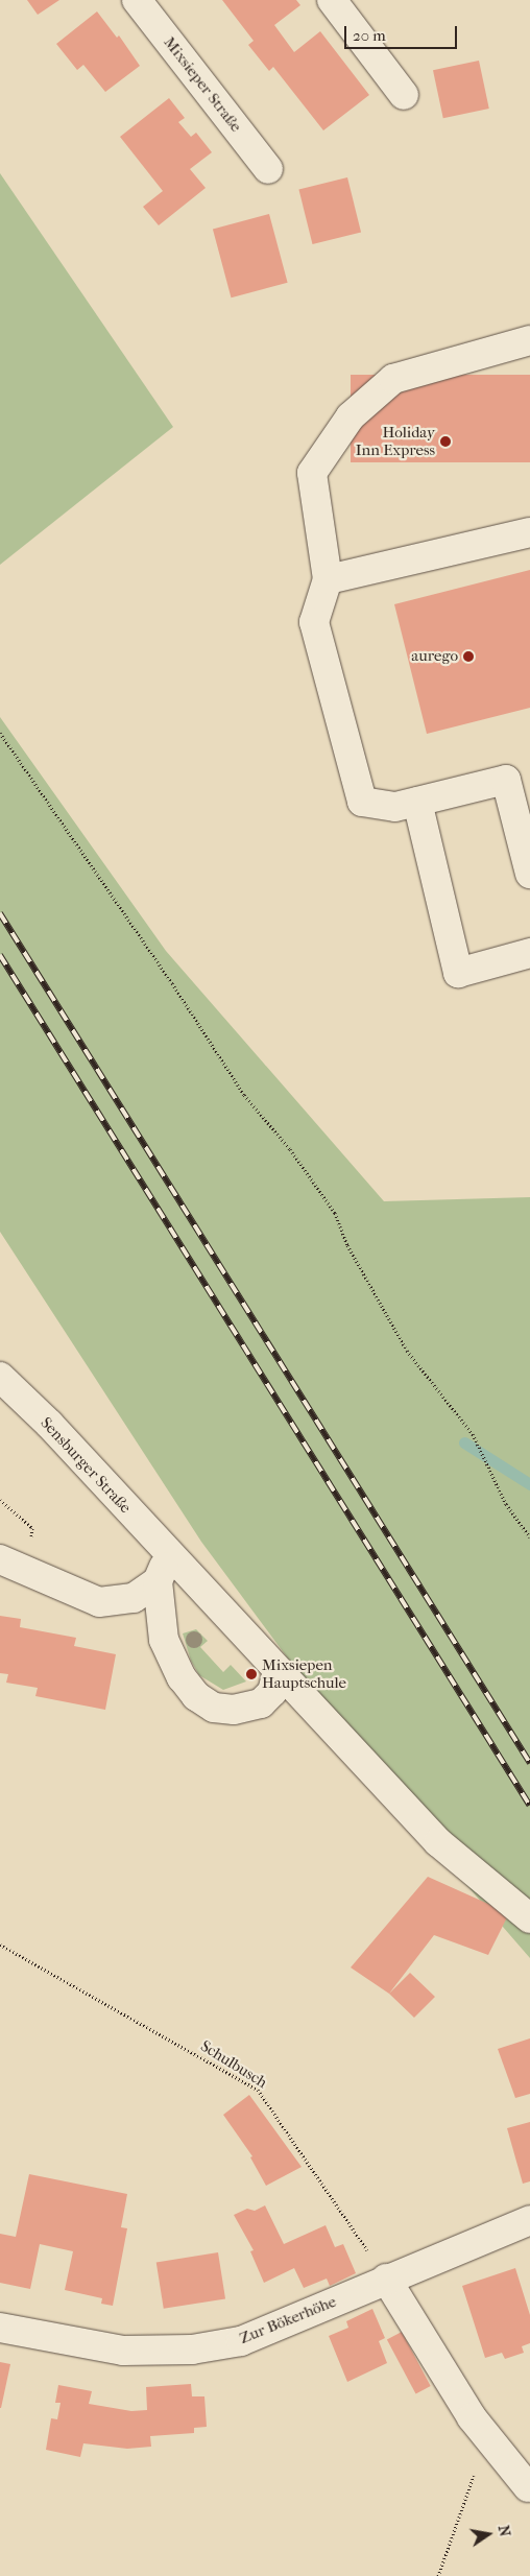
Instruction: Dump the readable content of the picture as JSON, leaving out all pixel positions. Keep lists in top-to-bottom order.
{
  "streets": {
    "street": ["Mixsieper Straße", "Sensburger Straße", "Zur Bökerhöhe"],
    "path": ["Schulbusch"]
  },
  "crossings": [
    ["Schulbusch", "Zur Bökerhöhe"]
  ],
  "places": ["Holiday Inn Express", "aurego", "Mixsiepen Hauptschule"],
  "scale_bar": "20 m",
  "north": "right"
}
